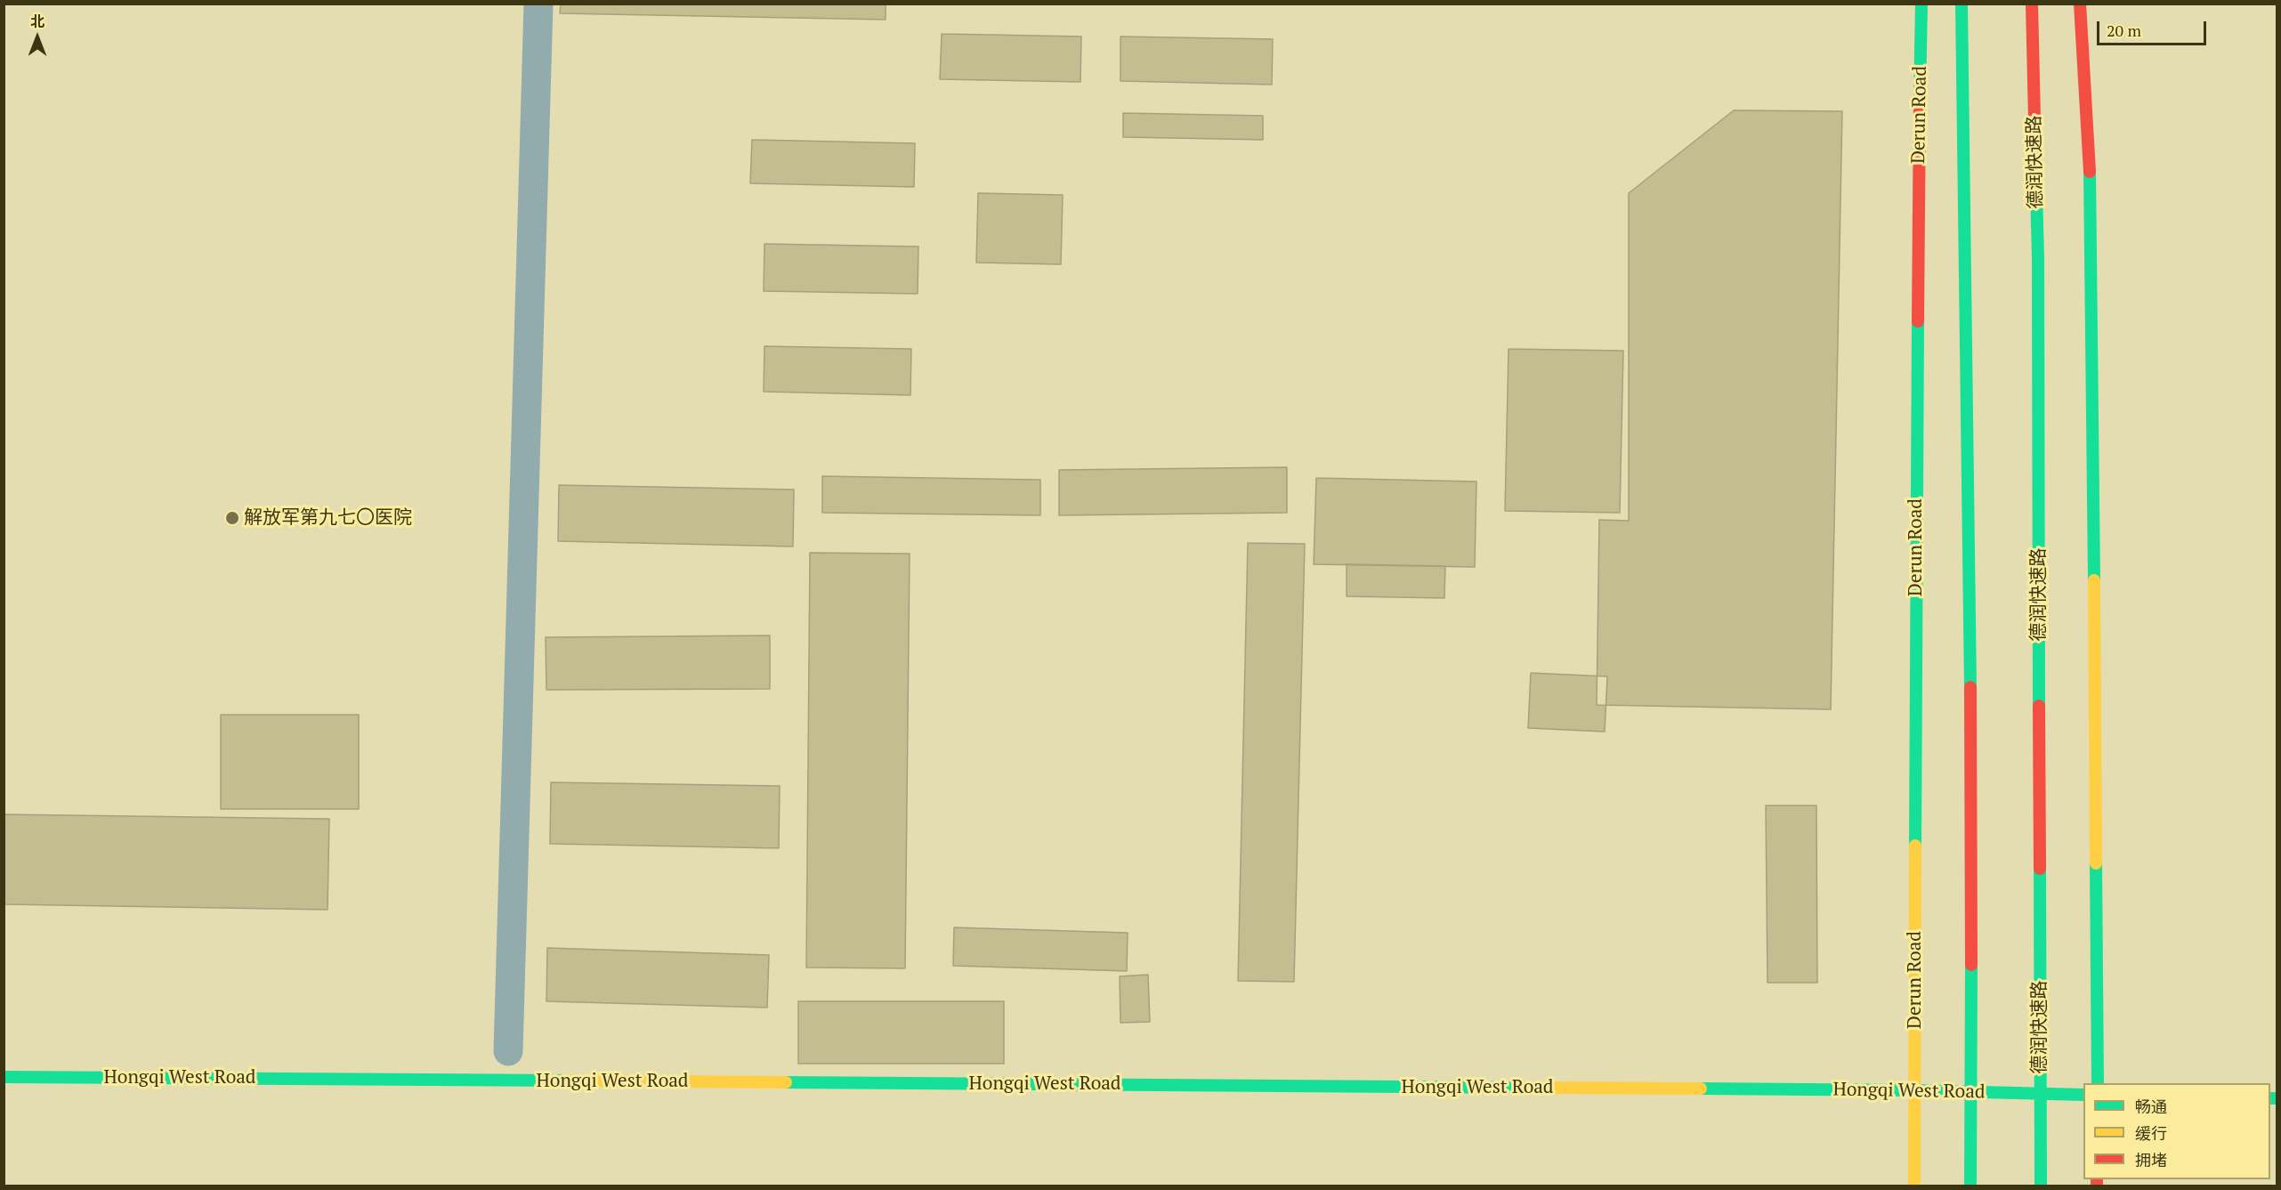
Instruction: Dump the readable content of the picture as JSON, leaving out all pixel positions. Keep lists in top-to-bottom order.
{
  "streets": {
    "main road": ["Derun Road", "德润快速路", "Hongqi West Road"]
  },
  "crossings": [
    ["Derun Road", "Hongqi West Road"]
  ],
  "places": ["解放军第九七〇医院"],
  "legend": ["畅通", "缓行", "拥堵"],
  "scale_bar": "20 m",
  "north": "top"
}
